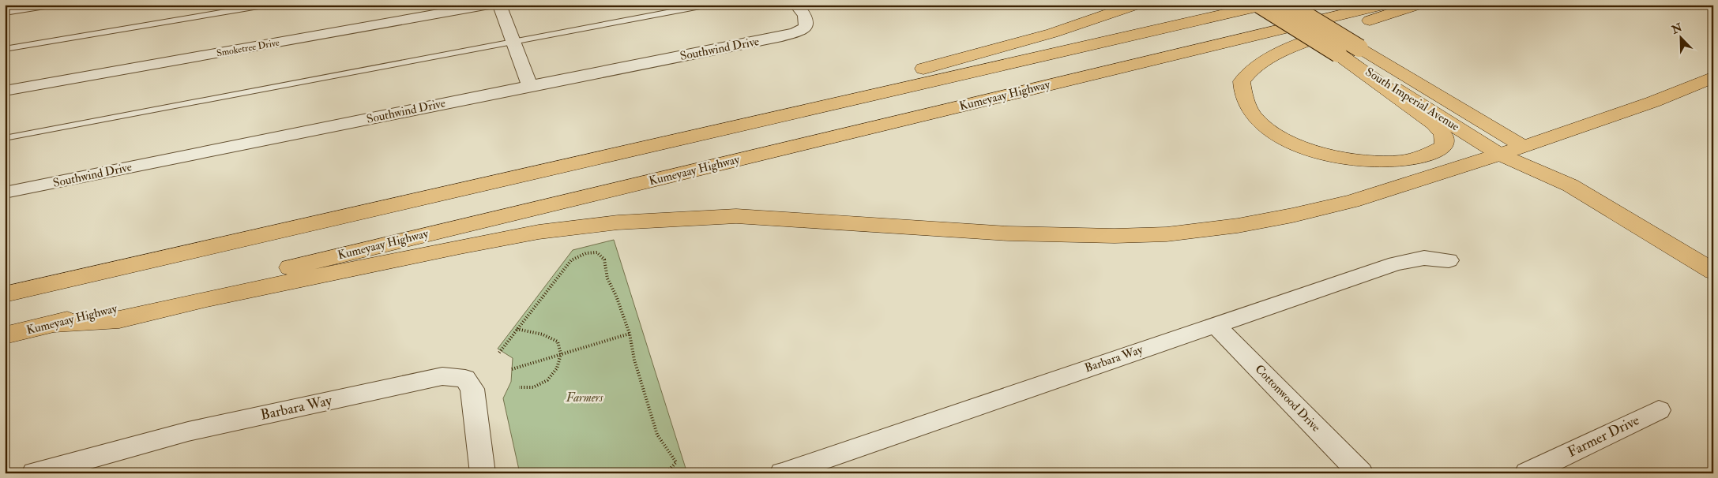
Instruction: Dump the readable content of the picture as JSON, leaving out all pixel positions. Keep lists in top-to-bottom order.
{
  "streets": {
    "main road": ["Kumeyaay Highway", "South Imperial Avenue"],
    "street": [
      "Smoketree Drive",
      "Southwind Drive",
      "Barbara Way",
      "Cottonwood Drive",
      "Farmer Drive"
    ]
  },
  "crossings": [
    ["Barbara Way", "Cottonwood Drive"]
  ],
  "parks": ["Farmers"],
  "north": "top left"
}
